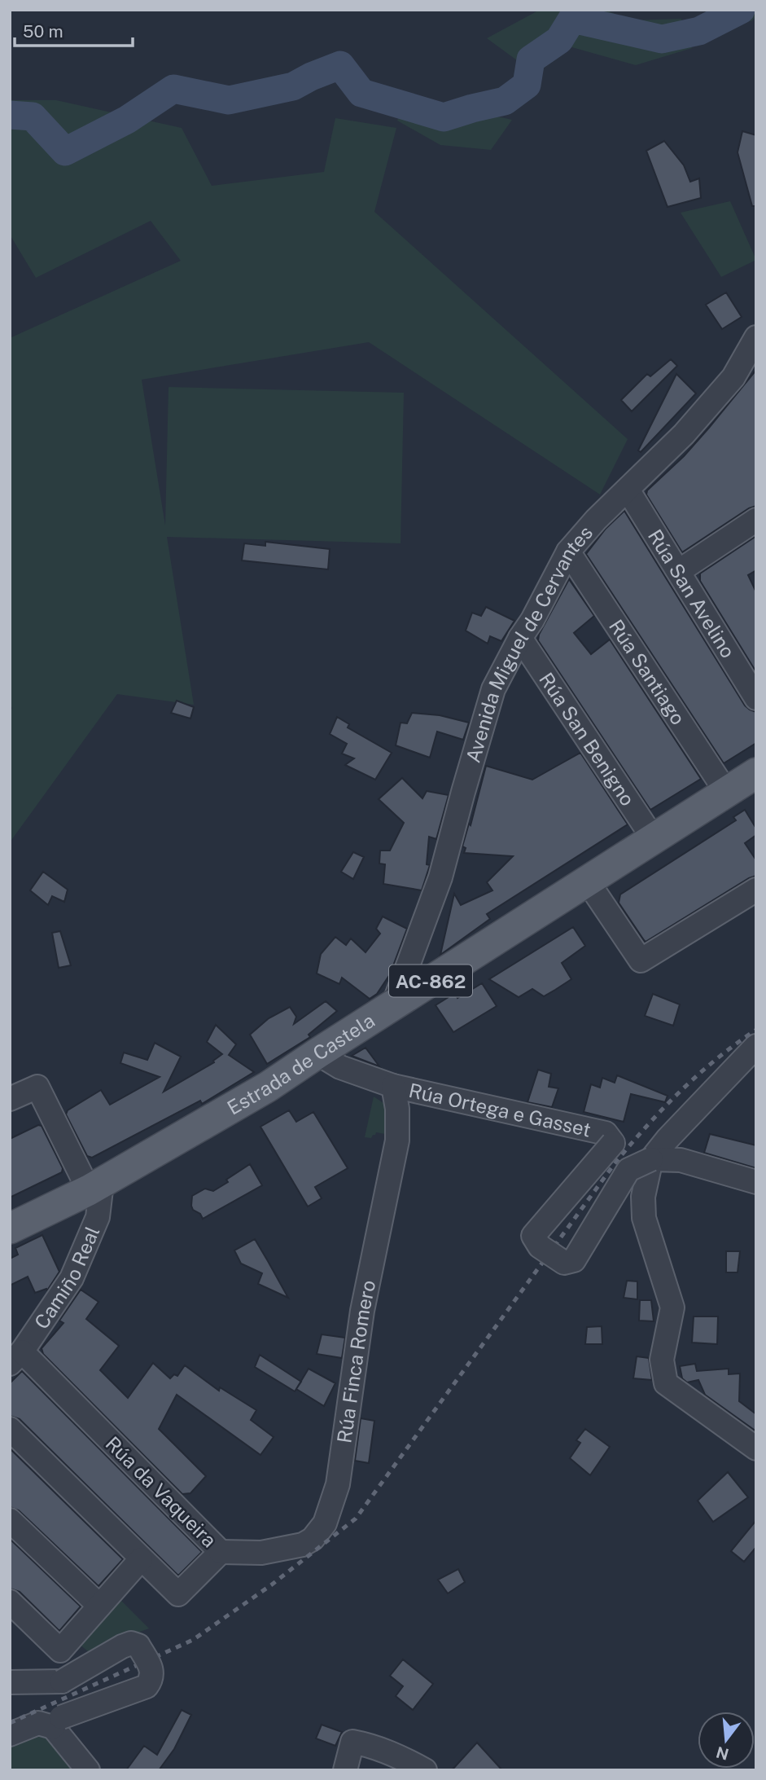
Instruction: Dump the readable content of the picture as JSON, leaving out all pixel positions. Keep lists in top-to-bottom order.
{
  "streets": {
    "main road": ["AC-862", "Estrada de Castela"],
    "street": [
      "Rúa San Avelino",
      "Avenida Miguel de Cervantes",
      "Rúa Santiago",
      "Rúa San Benigno",
      "Rúa Ortega e Gasset",
      "Camiño Real",
      "Rúa Finca Romero",
      "Rúa da Vaqueira"
    ]
  },
  "crossings": [
    ["Rúa San Avelino", "Avenida Miguel de Cervantes"],
    ["Avenida Miguel de Cervantes", "Rúa Santiago"],
    ["Avenida Miguel de Cervantes", "Rúa San Benigno"],
    ["Avenida Miguel de Cervantes", "Estrada de Castela"],
    ["Rúa Santiago", "Estrada de Castela"],
    ["Rúa San Benigno", "Estrada de Castela"],
    ["Estrada de Castela", "Rúa Ortega e Gasset"],
    ["Estrada de Castela", "Camiño Real"],
    ["Rúa Ortega e Gasset", "Rúa Finca Romero"],
    ["Camiño Real", "Rúa da Vaqueira"],
    ["Rúa Finca Romero", "Rúa da Vaqueira"]
  ],
  "scale_bar": "50 m",
  "north": "bottom"
}
